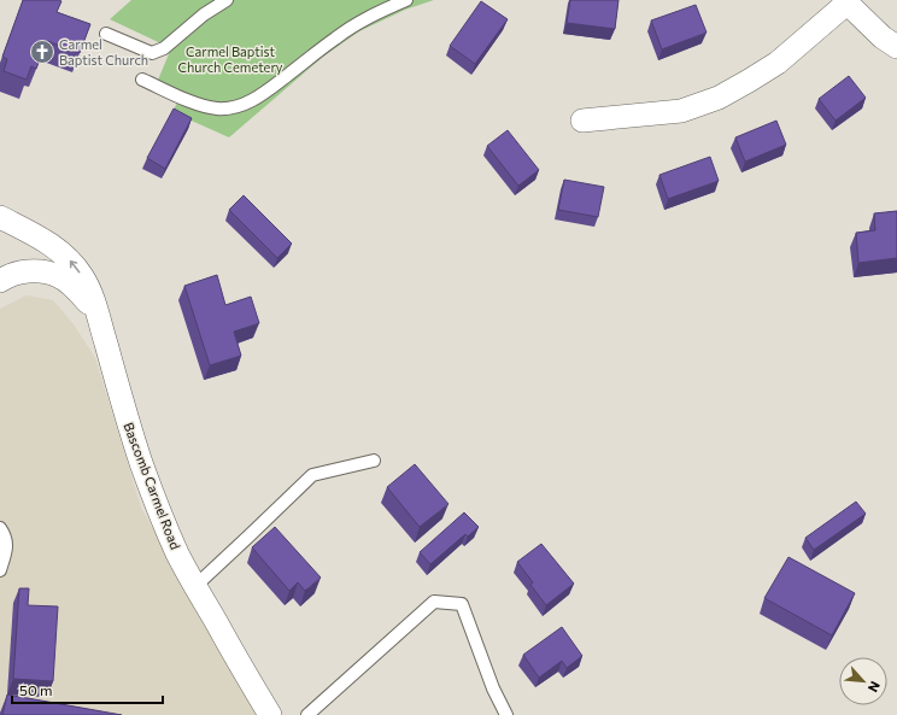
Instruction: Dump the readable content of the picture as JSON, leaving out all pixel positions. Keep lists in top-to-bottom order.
{
  "streets": {
    "street": ["Bascomb Carmel Road"]
  },
  "parks": ["Carmel Baptist Church Cemetery"],
  "places": {
    "church": ["Carmel Baptist Church"]
  },
  "scale_bar": "50 m",
  "north": "bottom right"
}
